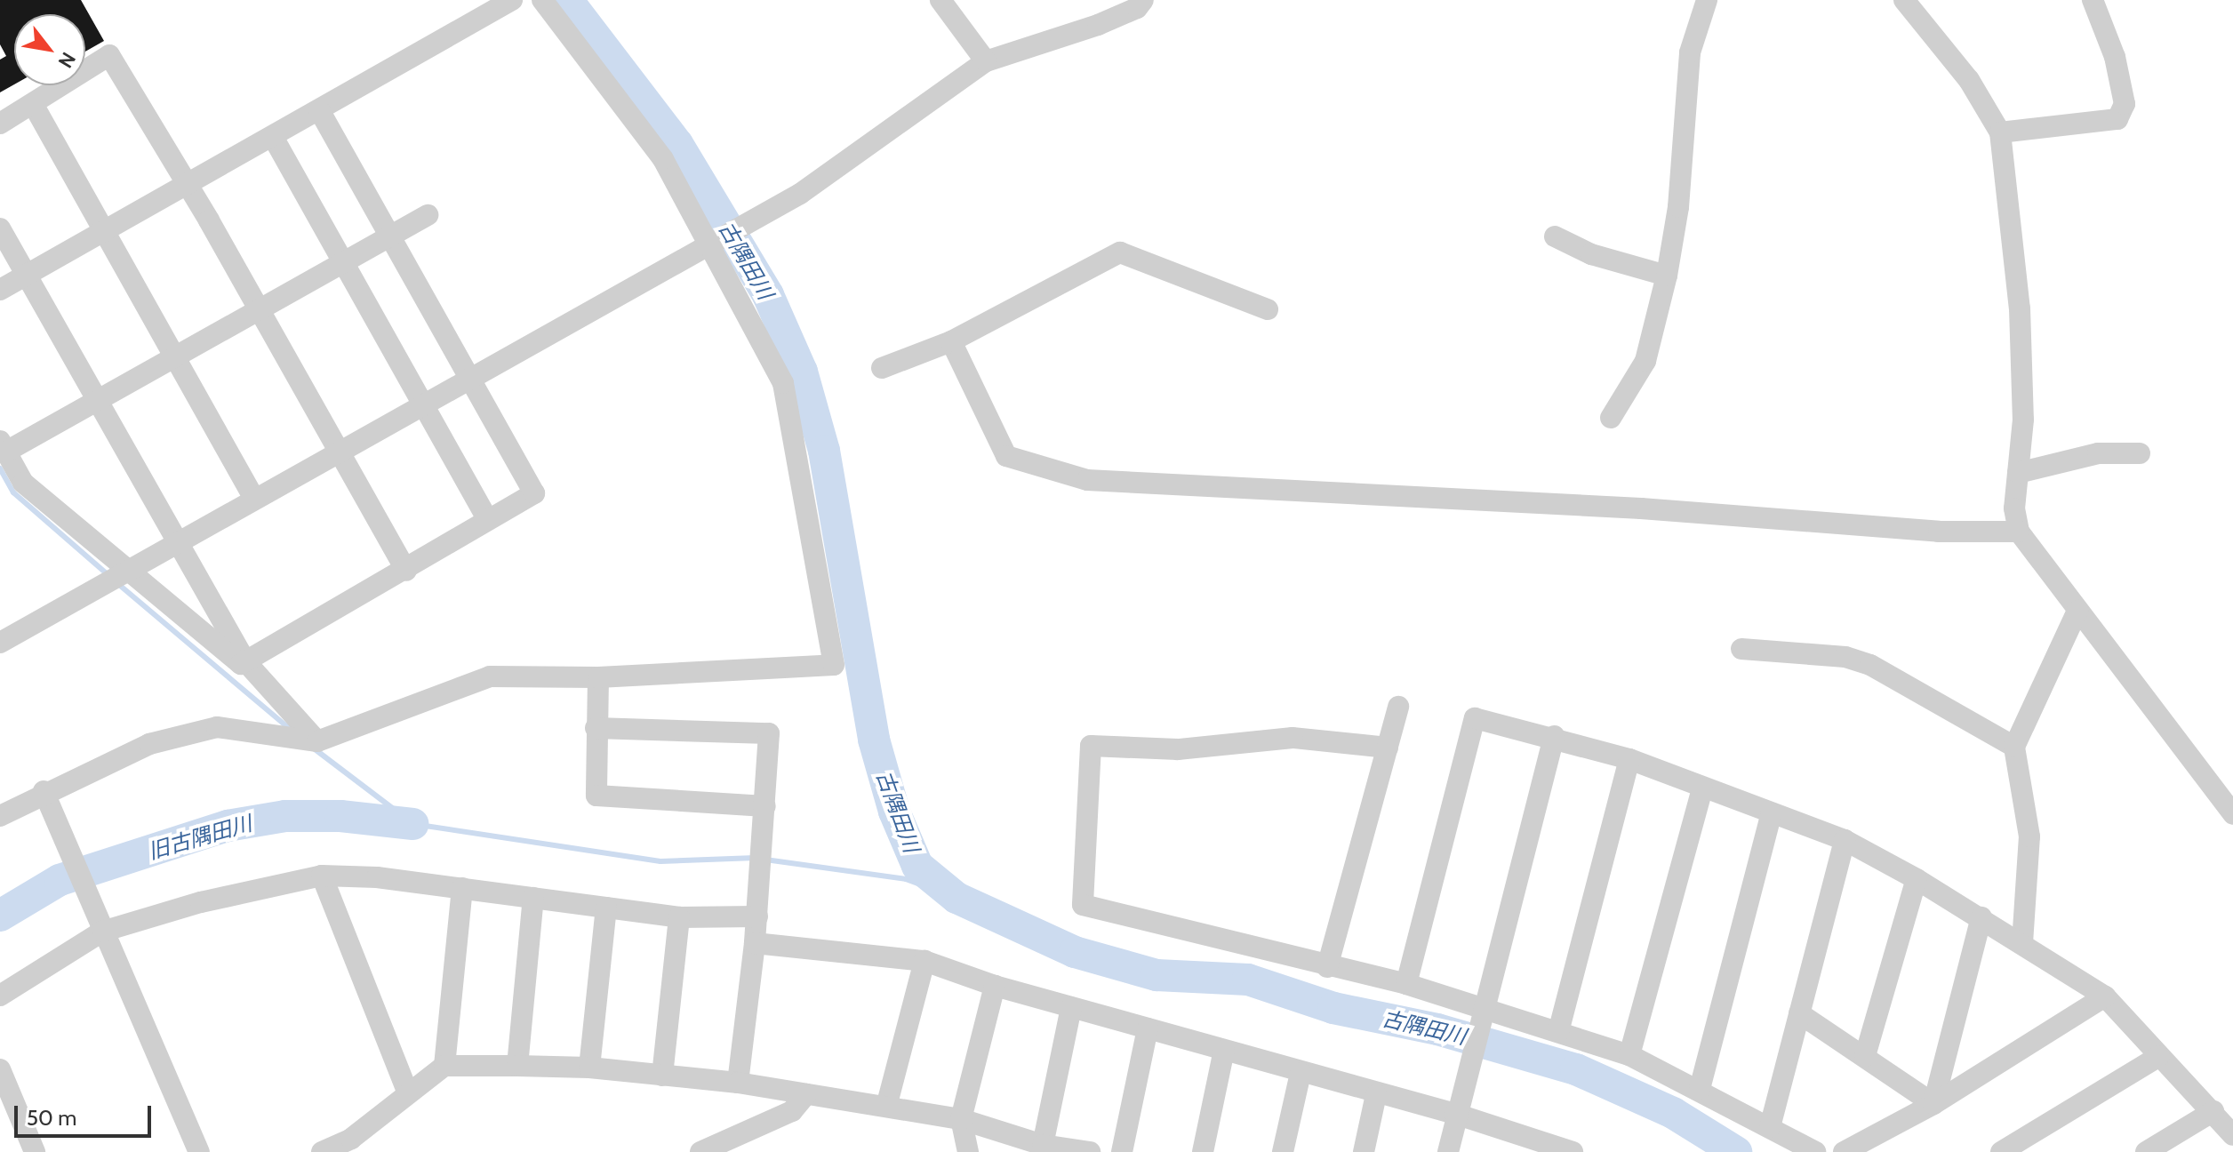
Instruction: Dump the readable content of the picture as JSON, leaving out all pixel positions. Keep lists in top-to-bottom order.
{
  "water": ["古隅田川", "旧古隅田川"],
  "scale_bar": "50 m",
  "north": "bottom right"
}
